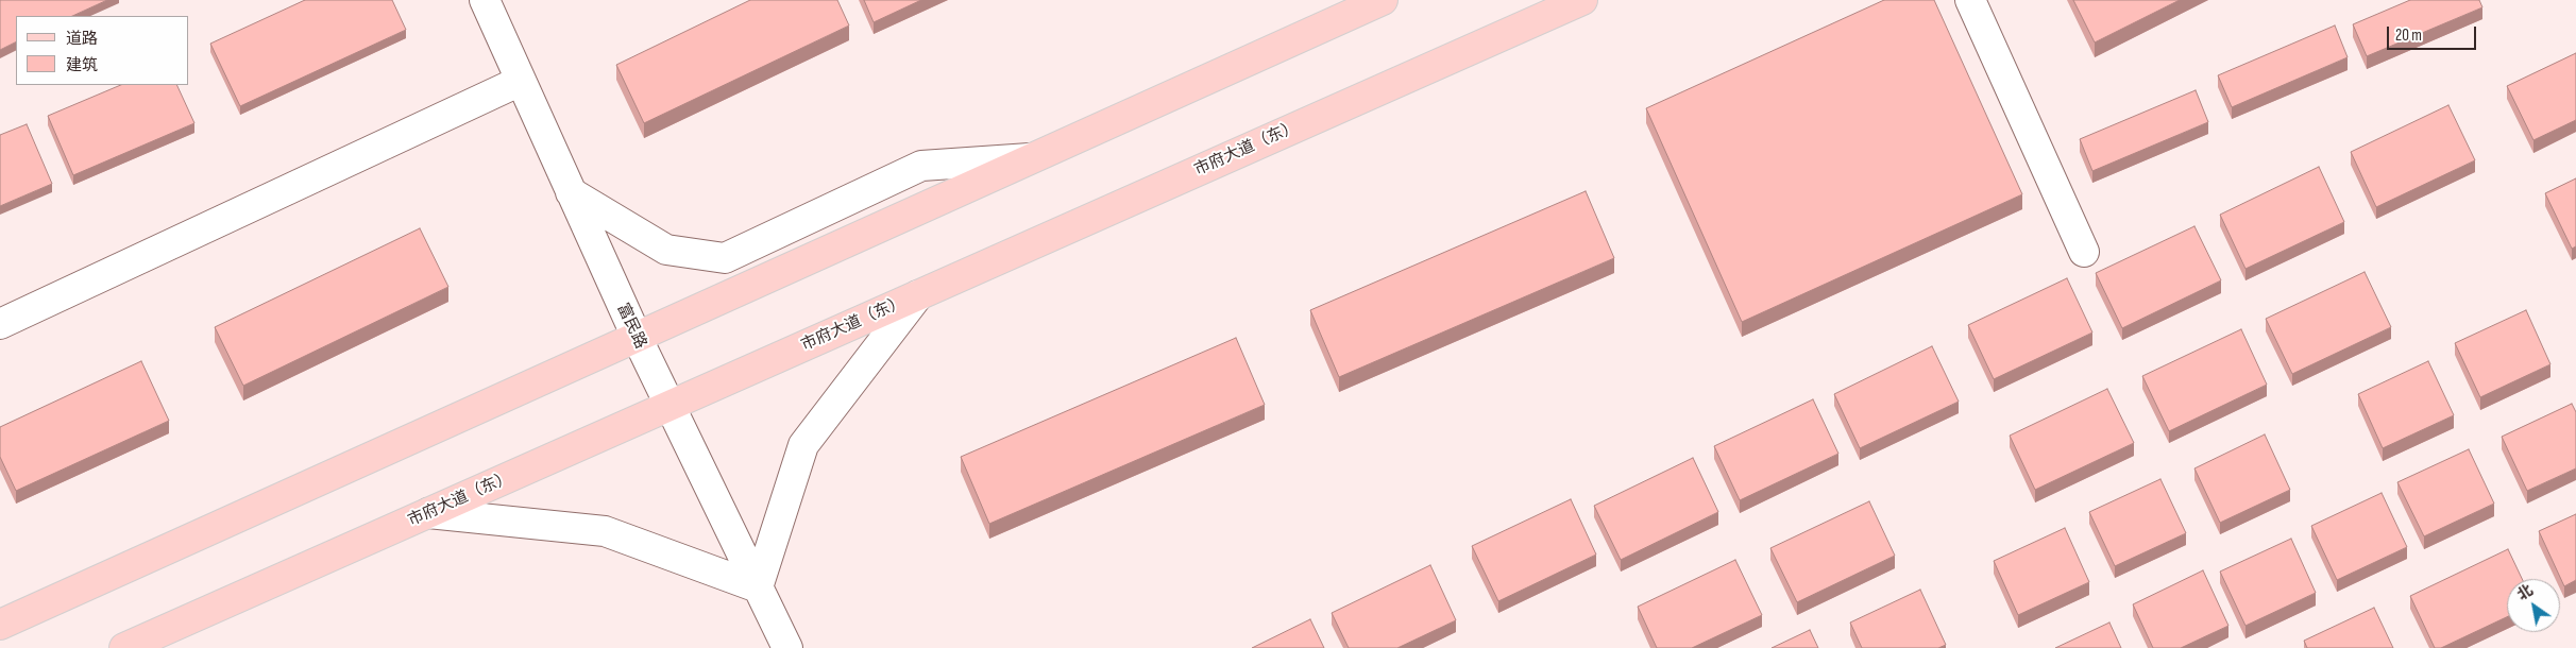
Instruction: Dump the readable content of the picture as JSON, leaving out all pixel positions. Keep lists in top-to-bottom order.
{
  "streets": {
    "main road": ["市府大道（东）"],
    "street": ["富民路"]
  },
  "crossings": [
    ["市府大道（东）", "富民路"]
  ],
  "legend": ["道路", "建筑"],
  "scale_bar": "20 m",
  "north": "top left"
}
